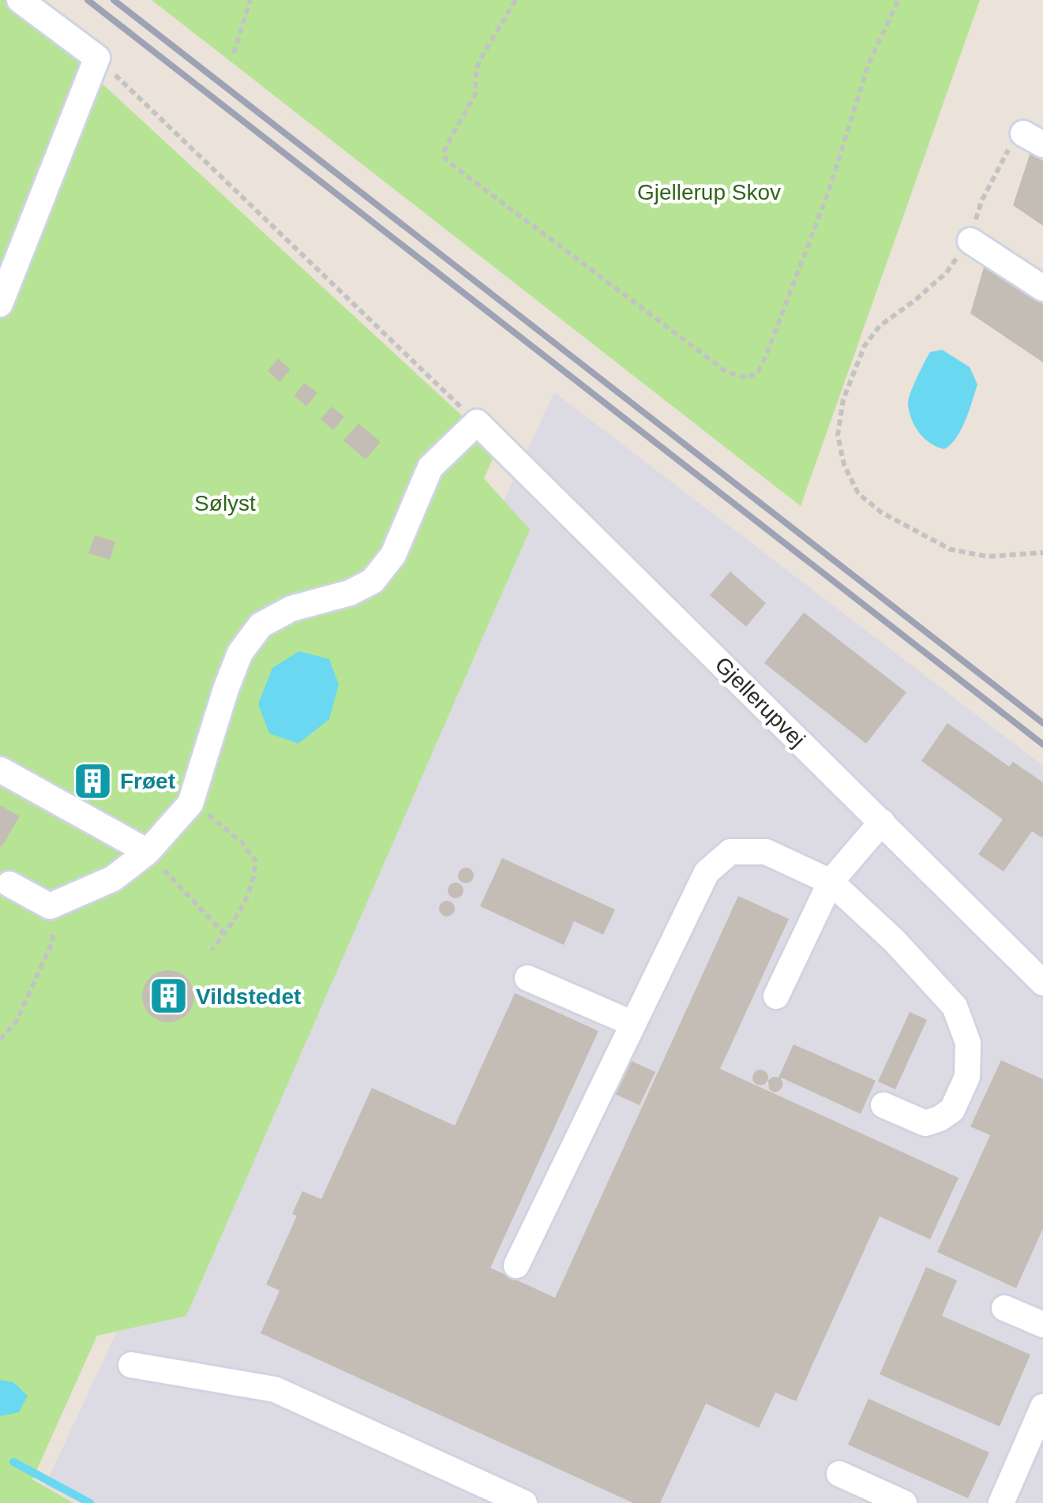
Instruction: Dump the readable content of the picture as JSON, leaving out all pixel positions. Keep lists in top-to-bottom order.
{
  "streets": {
    "street": ["Gjellerupvej"]
  },
  "parks": ["Gjellerup Skov", "Sølyst"],
  "places": {
    "building": ["Frøet", "Vildstedet"]
  }
}
